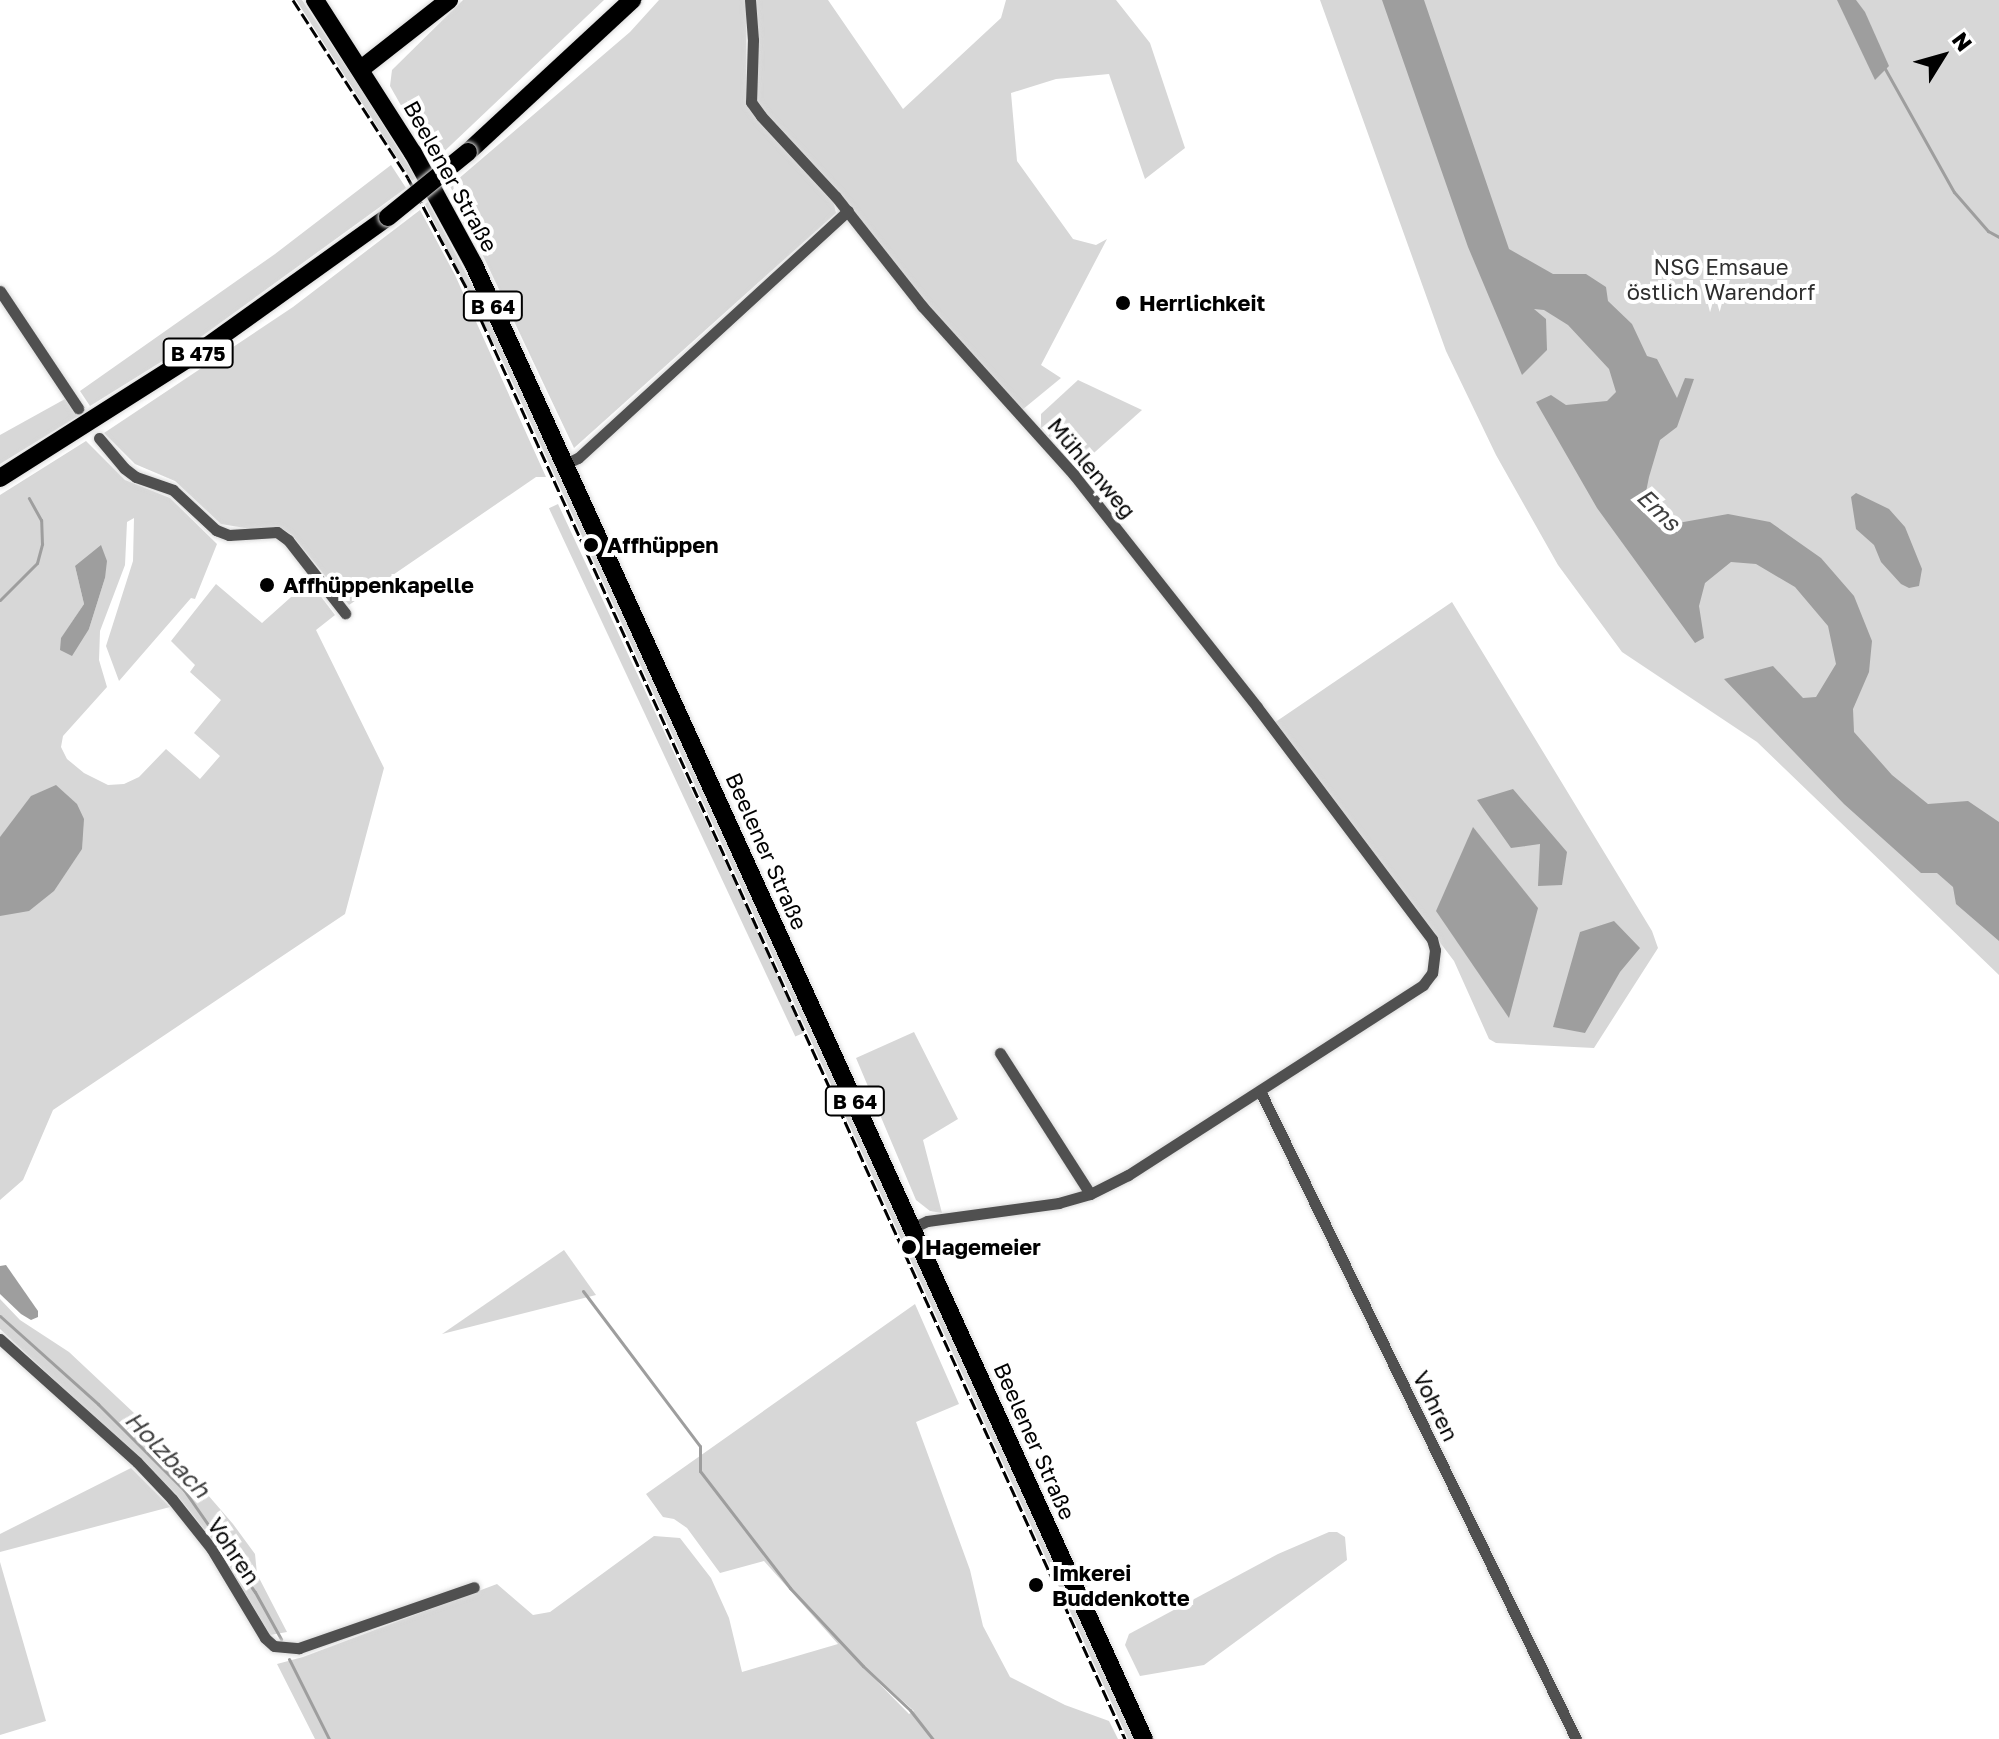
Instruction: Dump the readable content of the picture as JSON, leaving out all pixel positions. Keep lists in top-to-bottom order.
{
  "streets": {
    "main road": ["Beelener Straße", "B 64", "B 475"],
    "street": ["Mühlenweg", "Vohren"]
  },
  "crossings": [
    ["Mühlenweg", "Vohren"]
  ],
  "water": ["Ems", "Holzbach"],
  "parks": ["NSG Emsaue östlich Warendorf"],
  "places": [
    "Herrlichkeit",
    "Affhüppen",
    "Affhüppenkapelle",
    "Hagemeier",
    "Imkerei Buddenkotte"
  ],
  "north": "top right"
}
